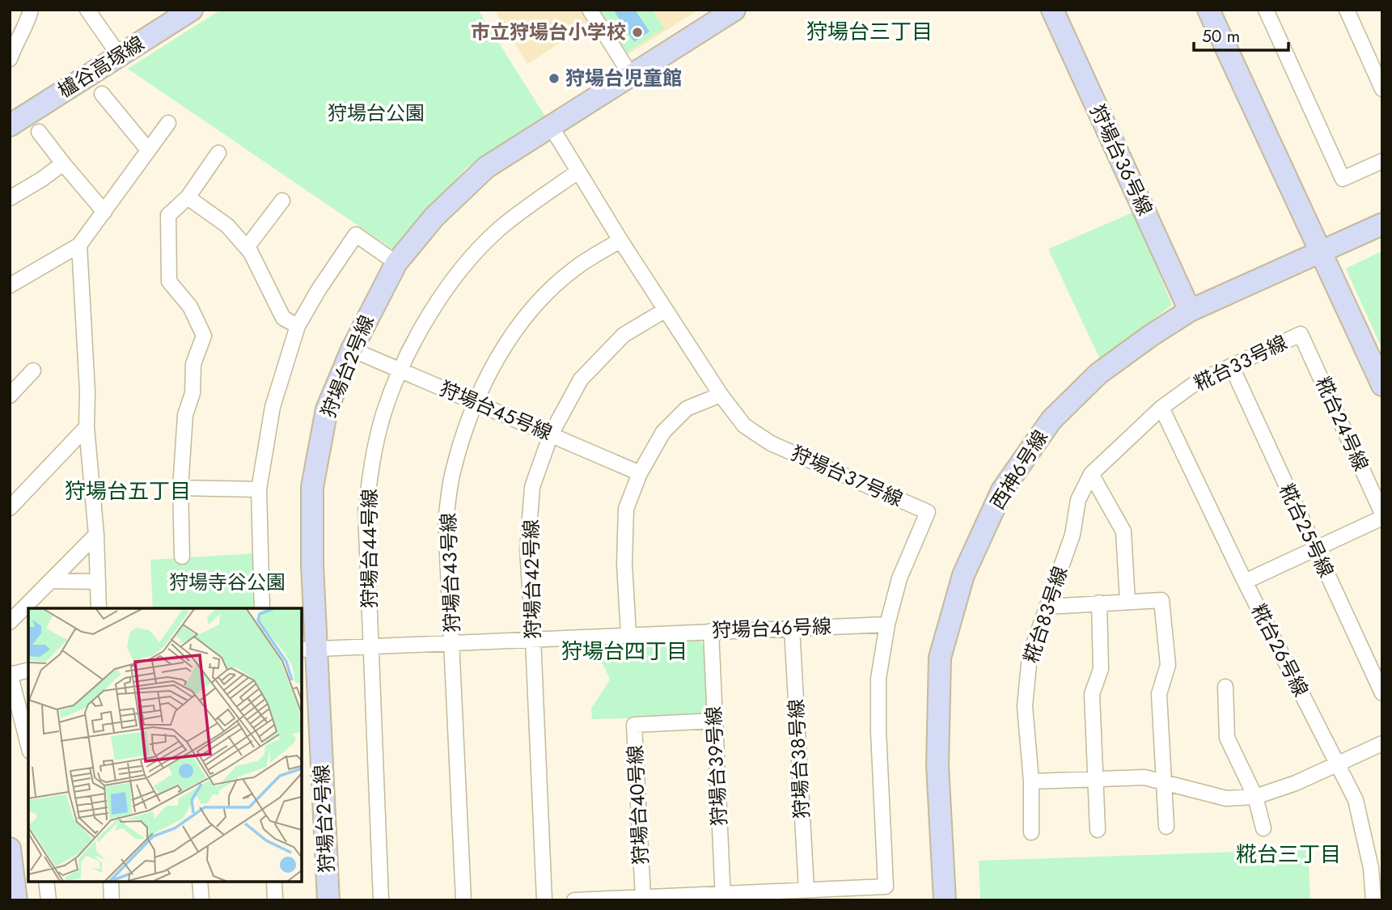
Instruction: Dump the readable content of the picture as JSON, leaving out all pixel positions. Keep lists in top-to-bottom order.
{
  "streets": {
    "street": [
      "櫨谷高塚線",
      "狩場台３６号線",
      "糀台３３号線",
      "狩場台２号線",
      "狩場台４５号線",
      "糀台２４号線",
      "西神６号線",
      "狩場台３７号線",
      "糀台２５号線",
      "狩場台４４号線",
      "狩場台４３号線",
      "狩場台４２号線",
      "糀台８３号線",
      "狩場台４６号線",
      "糀台２６号線",
      "狩場台３８号線",
      "狩場台３９号線",
      "狩場台４０号線"
    ]
  },
  "crossings": [
    ["狩場台３６号線", "西神６号線"],
    ["糀台３３号線", "糀台２４号線"],
    ["糀台３３号線", "糀台２５号線"],
    ["糀台３３号線", "糀台８３号線"],
    ["糀台３３号線", "糀台２６号線"],
    ["狩場台２号線", "狩場台４５号線"],
    ["狩場台２号線", "狩場台３７号線"],
    ["狩場台２号線", "狩場台４６号線"],
    ["狩場台４５号線", "狩場台４４号線"],
    ["狩場台４５号線", "狩場台４３号線"],
    ["狩場台４５号線", "狩場台４２号線"],
    ["狩場台３７号線", "狩場台４４号線"],
    ["狩場台３７号線", "狩場台４３号線"],
    ["狩場台３７号線", "狩場台４２号線"],
    ["狩場台３７号線", "狩場台４６号線"],
    ["狩場台３７号線", "狩場台３８号線"],
    ["狩場台４４号線", "狩場台４６号線"],
    ["狩場台４３号線", "狩場台４６号線"],
    ["狩場台４２号線", "狩場台４６号線"],
    ["狩場台４６号線", "狩場台３８号線"],
    ["狩場台４６号線", "狩場台３９号線"],
    ["狩場台３９号線", "狩場台４０号線"]
  ],
  "districts": [
    "狩場台三丁目",
    "狩場台五丁目",
    "狩場台四丁目",
    "糀台三丁目"
  ],
  "parks": ["狩場台公園", "狩場寺谷公園"],
  "places": ["市立狩場台小学校", "狩場台児童館"],
  "scale_bar": "50 m"
}
